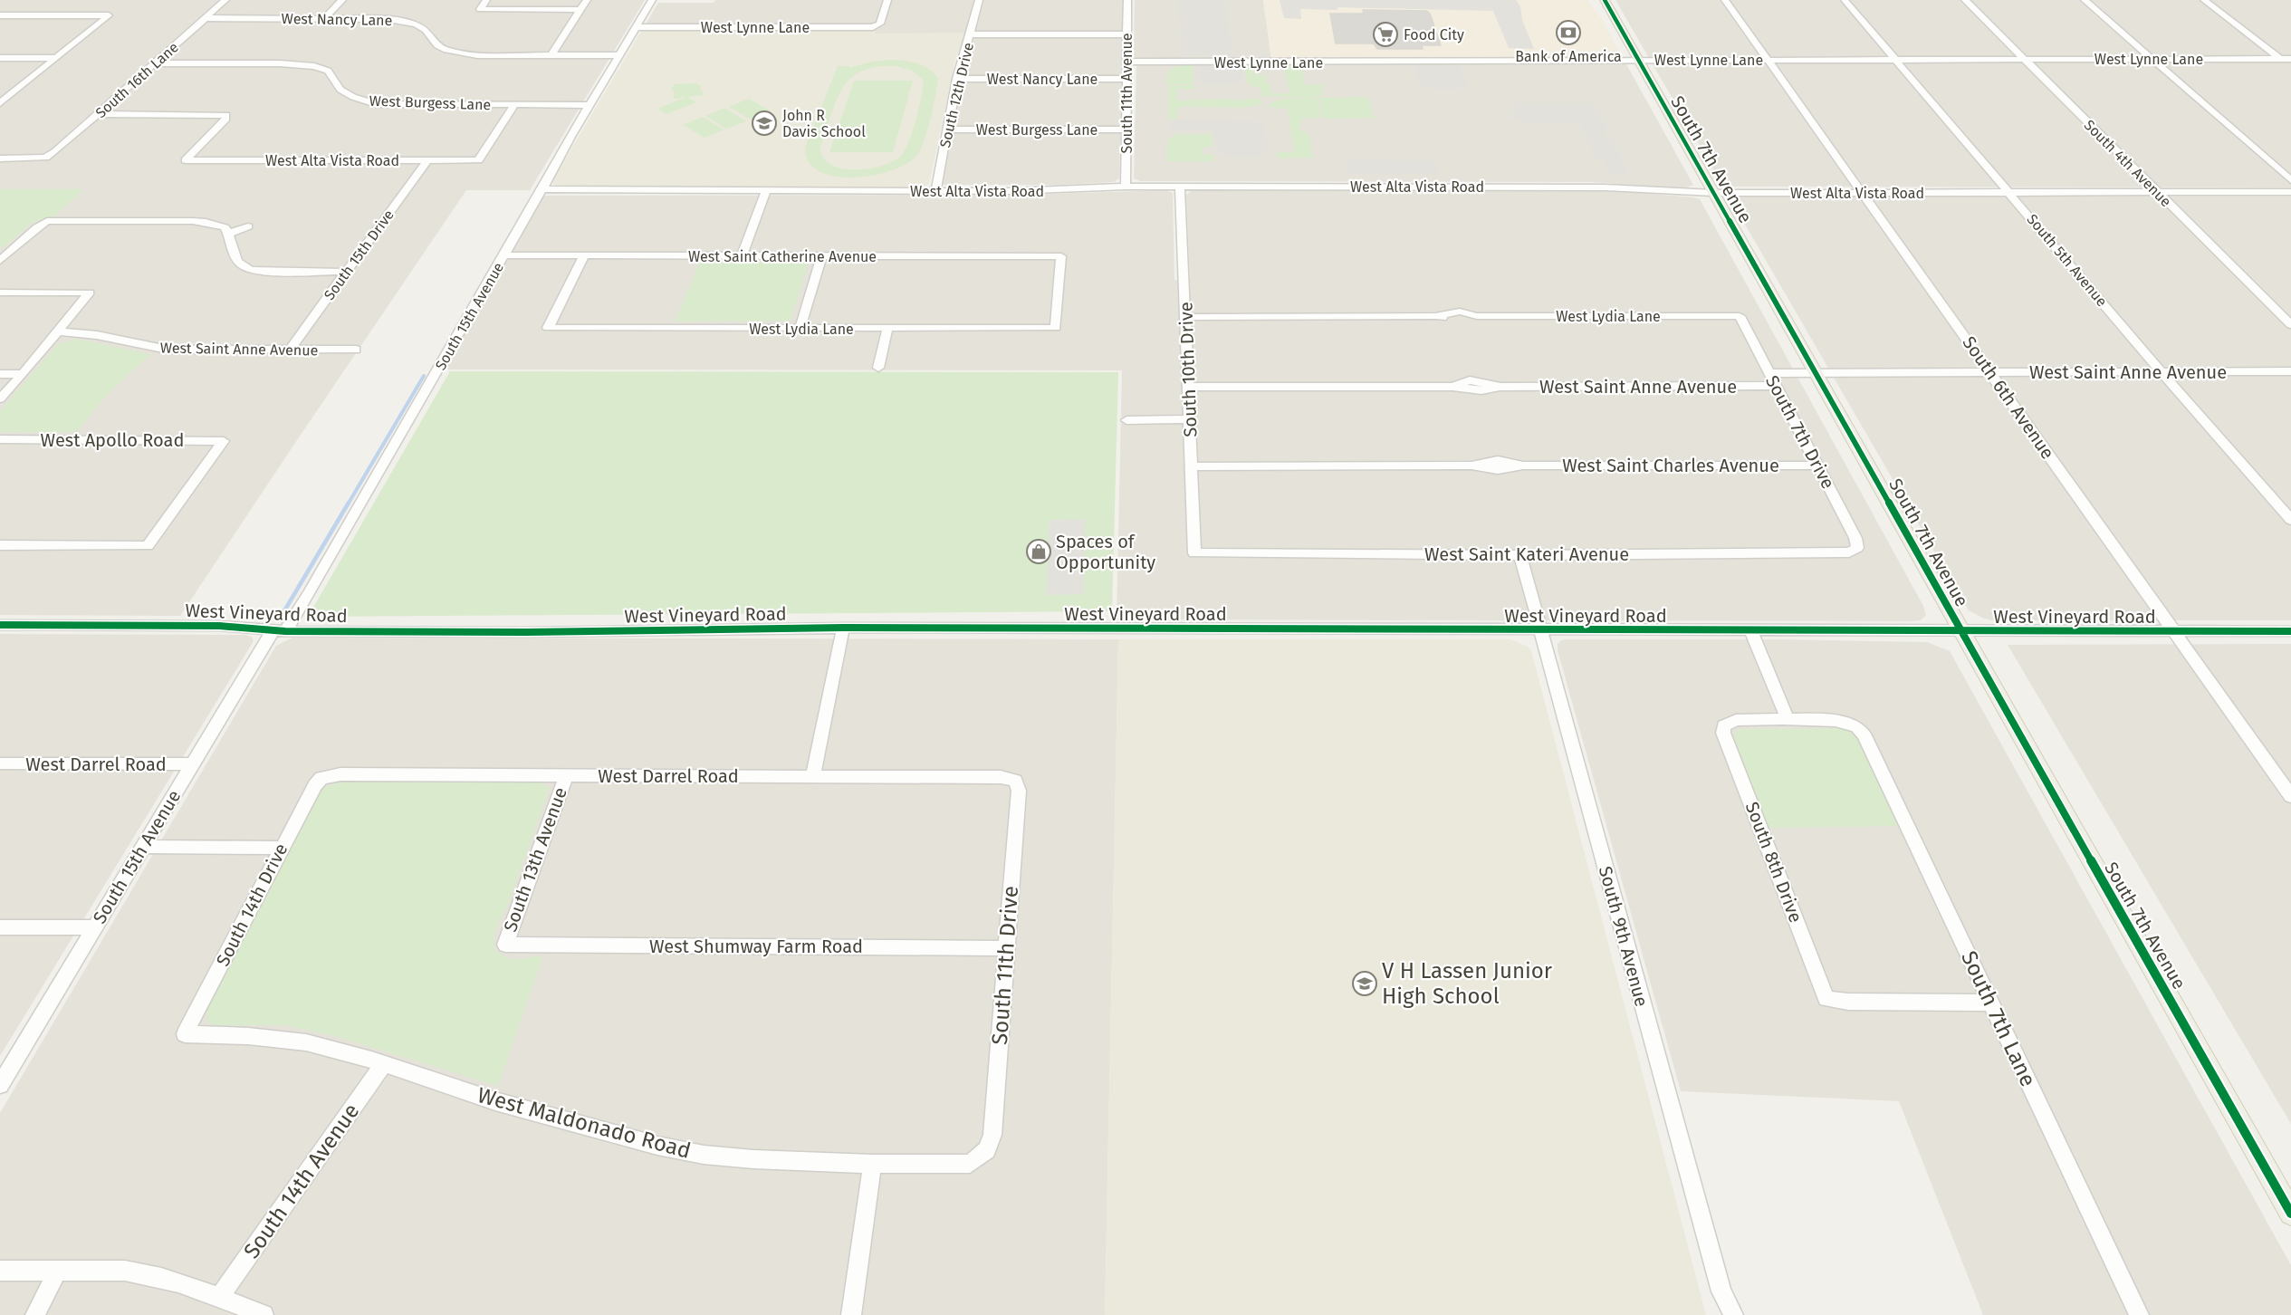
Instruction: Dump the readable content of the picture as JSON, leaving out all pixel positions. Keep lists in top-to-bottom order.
{
  "streets": {
    "main road": ["South 7th Avenue"],
    "street": [
      "West Nancy Lane",
      "West Lynne Lane",
      "South 16th Lane",
      "South 11th Avenue",
      "South 12th Drive",
      "West Burgess Lane",
      "West Alta Vista Road",
      "South 4th Avenue",
      "South 15th Drive",
      "West Saint Catherine Avenue",
      "South 5th Avenue",
      "South 15th Avenue",
      "West Lydia Lane",
      "West Saint Anne Avenue",
      "South 10th Drive",
      "South 6th Avenue",
      "South 7th Drive",
      "West Apollo Road",
      "West Saint Charles Avenue",
      "West Saint Kateri Avenue",
      "West Vineyard Road",
      "West Darrel Road",
      "South 13th Avenue",
      "South 8th Drive",
      "South 14th Drive",
      "South 9th Avenue",
      "West Shumway Farm Road",
      "South 11th Drive",
      "South 7th Lane",
      "West Maldonado Road",
      "South 14th Avenue"
    ]
  },
  "crossings": [
    ["West Nancy Lane", "South 16th Lane"],
    ["West Nancy Lane", "South 11th Avenue"],
    ["West Nancy Lane", "South 12th Drive"],
    ["West Nancy Lane", "South 15th Avenue"],
    ["West Lynne Lane", "South 11th Avenue"],
    ["West Lynne Lane", "South 7th Avenue"],
    ["West Lynne Lane", "South 4th Avenue"],
    ["West Lynne Lane", "South 5th Avenue"],
    ["West Lynne Lane", "South 15th Avenue"],
    ["West Lynne Lane", "South 6th Avenue"],
    ["South 16th Lane", "West Burgess Lane"],
    ["South 16th Lane", "West Alta Vista Road"],
    ["South 11th Avenue", "West Burgess Lane"],
    ["South 11th Avenue", "West Alta Vista Road"],
    ["South 12th Drive", "West Burgess Lane"],
    ["South 12th Drive", "West Alta Vista Road"],
    ["West Burgess Lane", "West Alta Vista Road"],
    ["West Burgess Lane", "South 15th Avenue"],
    ["South 7th Avenue", "West Alta Vista Road"],
    ["South 7th Avenue", "West Saint Anne Avenue"],
    ["South 7th Avenue", "West Vineyard Road"],
    ["West Alta Vista Road", "South 4th Avenue"],
    ["West Alta Vista Road", "South 15th Drive"],
    ["West Alta Vista Road", "South 5th Avenue"],
    ["West Alta Vista Road", "South 15th Avenue"],
    ["West Alta Vista Road", "South 10th Drive"],
    ["West Alta Vista Road", "South 6th Avenue"],
    ["South 15th Drive", "West Saint Anne Avenue"],
    ["West Saint Catherine Avenue", "South 15th Avenue"],
    ["West Saint Catherine Avenue", "West Lydia Lane"],
    ["South 5th Avenue", "West Saint Anne Avenue"],
    ["South 15th Avenue", "West Vineyard Road"],
    ["South 15th Avenue", "West Darrel Road"],
    ["West Lydia Lane", "South 10th Drive"],
    ["West Lydia Lane", "South 7th Drive"],
    ["West Saint Anne Avenue", "South 10th Drive"],
    ["West Saint Anne Avenue", "South 6th Avenue"],
    ["West Saint Anne Avenue", "South 7th Drive"],
    ["South 10th Drive", "West Saint Charles Avenue"],
    ["South 10th Drive", "West Saint Kateri Avenue"],
    ["South 6th Avenue", "West Vineyard Road"],
    ["South 7th Drive", "West Saint Charles Avenue"],
    ["South 7th Drive", "West Saint Kateri Avenue"],
    ["West Saint Kateri Avenue", "South 9th Avenue"],
    ["West Vineyard Road", "South 9th Avenue"],
    ["West Darrel Road", "South 13th Avenue"],
    ["West Darrel Road", "South 14th Drive"],
    ["West Darrel Road", "South 11th Drive"],
    ["South 13th Avenue", "West Shumway Farm Road"],
    ["South 8th Drive", "South 7th Lane"],
    ["South 14th Drive", "West Maldonado Road"],
    ["West Shumway Farm Road", "South 11th Drive"],
    ["South 11th Drive", "West Maldonado Road"],
    ["West Maldonado Road", "South 14th Avenue"]
  ],
  "places": {
    "bank": ["Bank of America"],
    "supermarket": ["Food City"],
    "school or university": ["John R Davis School", "V H Lassen Junior High School"],
    "shop": ["Spaces of Opportunity"]
  }
}
